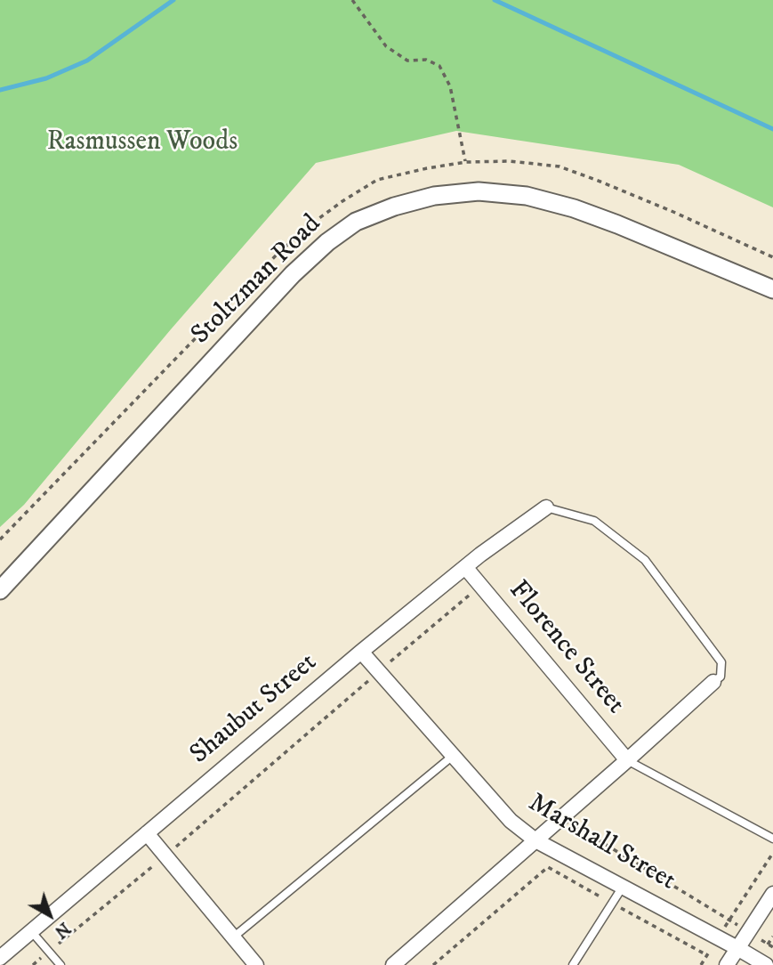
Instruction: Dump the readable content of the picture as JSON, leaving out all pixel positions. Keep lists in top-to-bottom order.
{
  "streets": {
    "street": [
      "Stoltzman Road",
      "Florence Street",
      "Shaubut Street",
      "Marshall Street"
    ]
  },
  "crossings": [
    ["Florence Street", "Shaubut Street"],
    ["Shaubut Street", "Marshall Street"]
  ],
  "parks": ["Rasmussen Woods"],
  "north": "bottom right"
}
